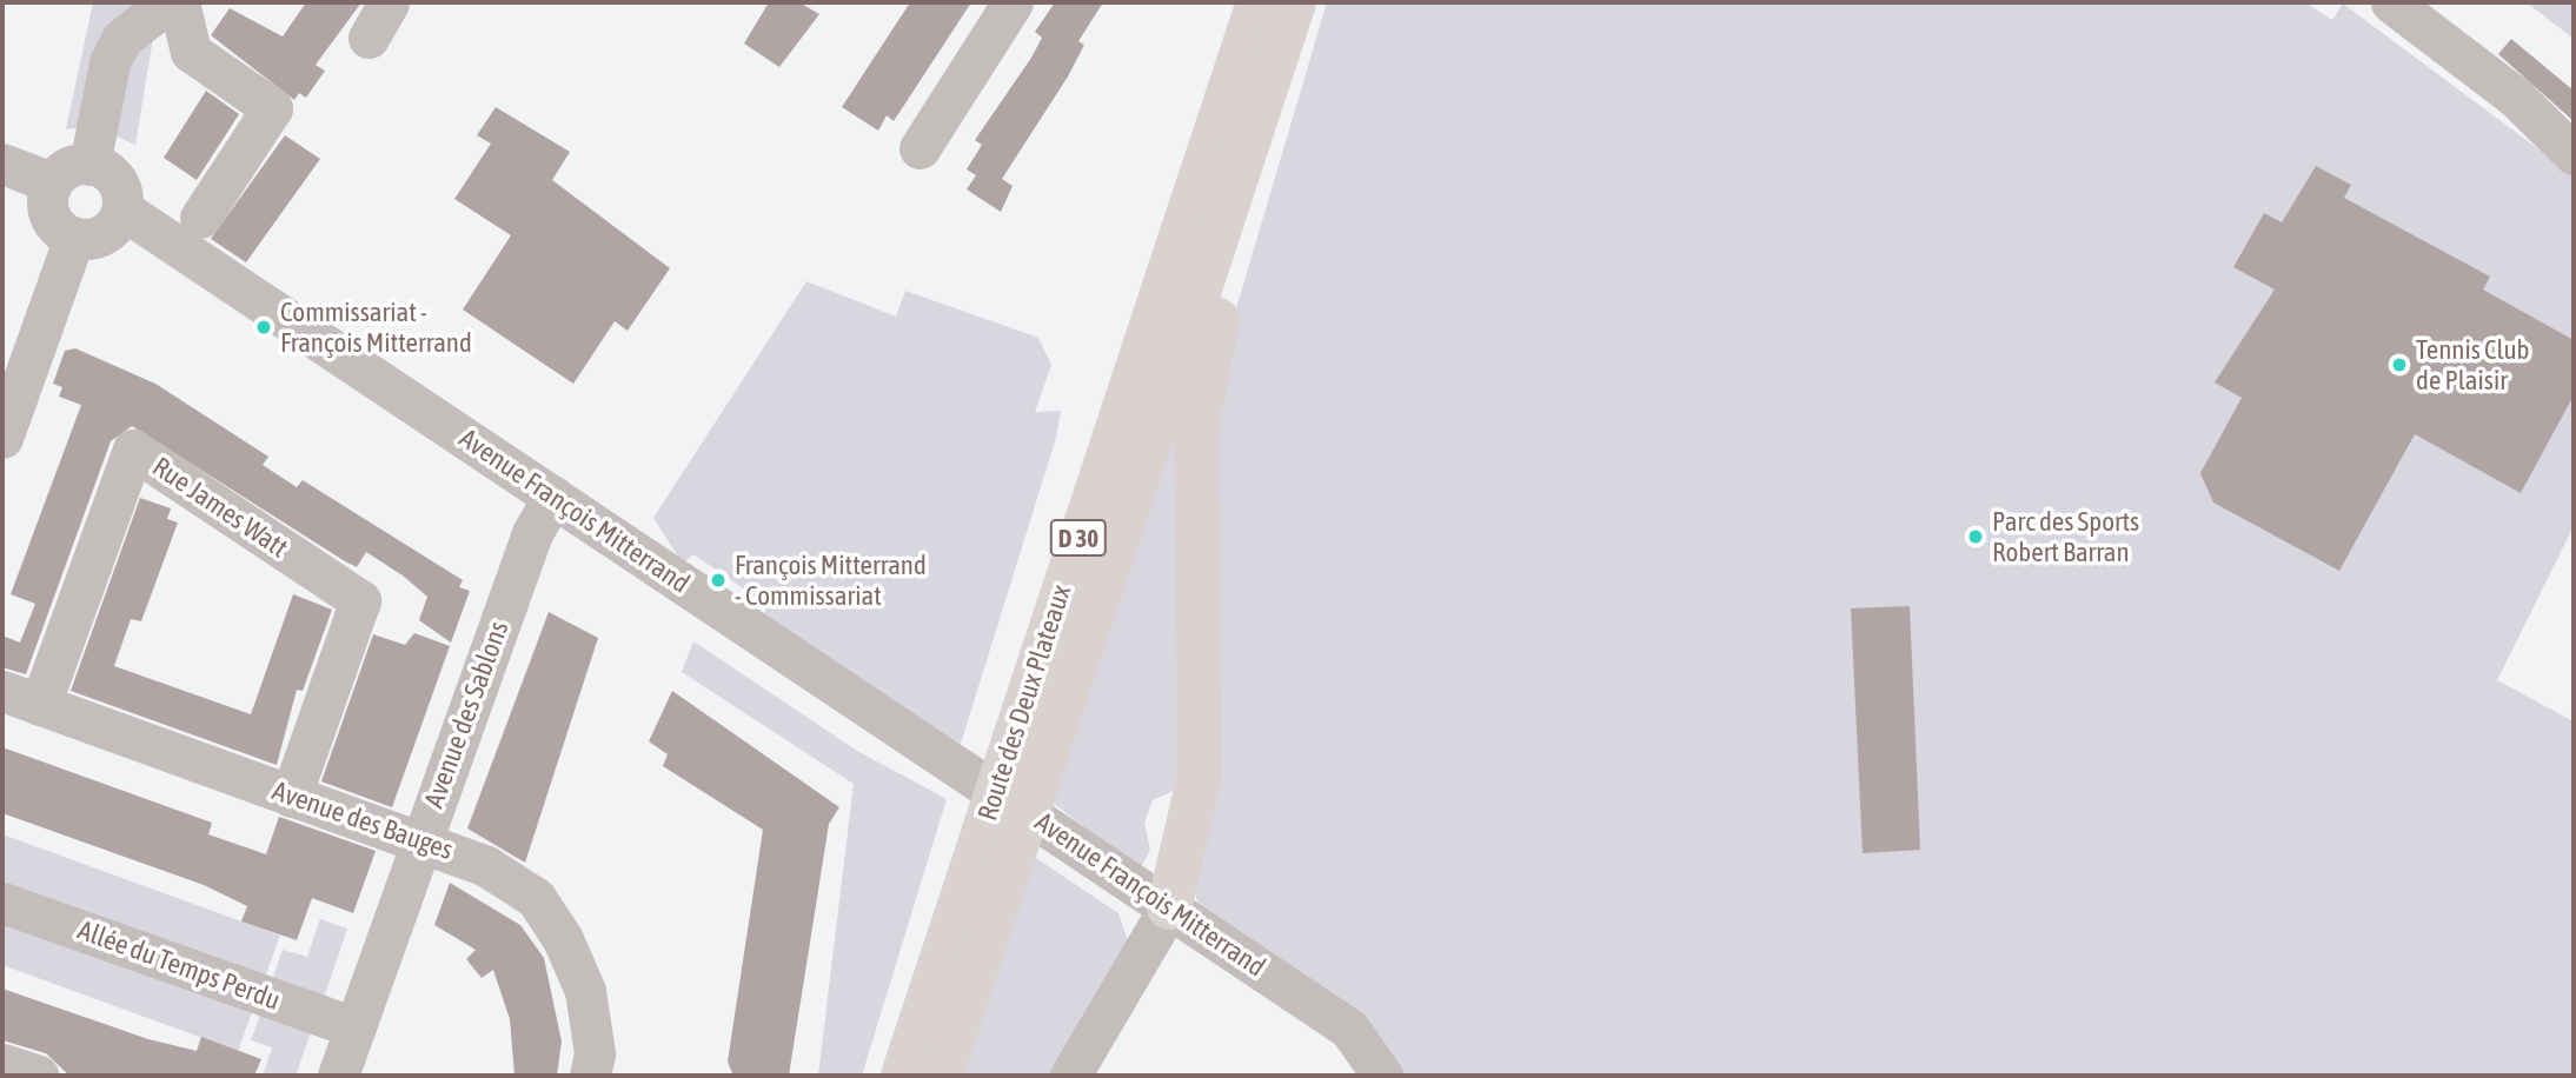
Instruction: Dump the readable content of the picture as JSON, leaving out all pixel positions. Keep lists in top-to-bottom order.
{
  "streets": {
    "main road": ["D 30", "Route des Deux Plateaux"],
    "street": [
      "Rue James Watt",
      "Avenue François Mitterrand",
      "Avenue des Sablons",
      "Avenue des Bauges",
      "Allée du Temps Perdu"
    ]
  },
  "crossings": [
    ["Rue James Watt", "Avenue des Bauges"],
    ["Avenue François Mitterrand", "Avenue des Sablons"],
    ["Avenue des Sablons", "Avenue des Bauges"],
    ["Avenue des Sablons", "Allée du Temps Perdu"]
  ],
  "places": [
    "Commissariat - François Mitterrand",
    "Tennis Club de Plaisir",
    "Parc des Sports Robert Barran",
    "François Mitterrand - Commissariat"
  ]
}
